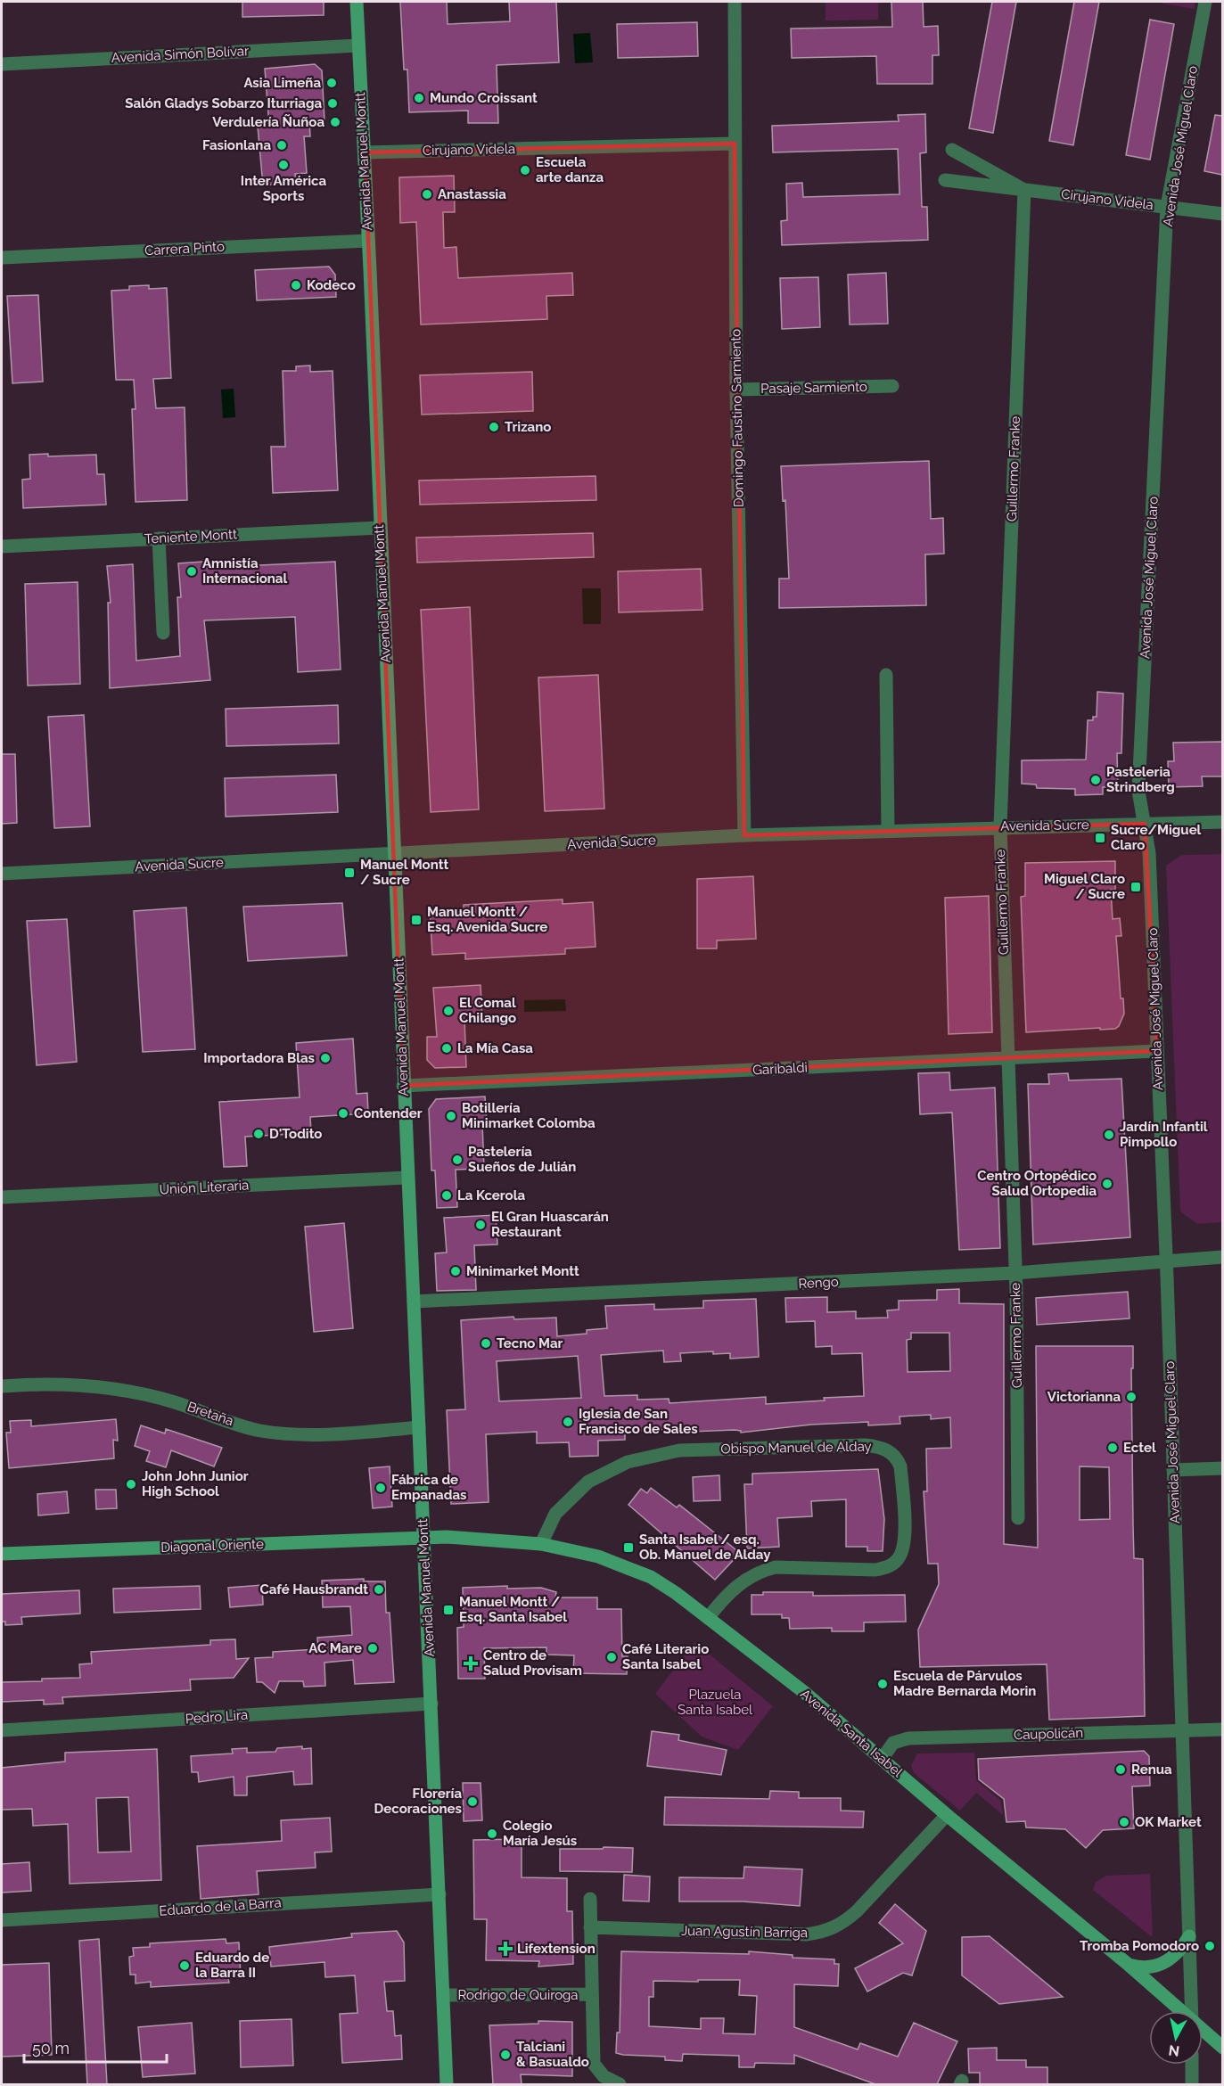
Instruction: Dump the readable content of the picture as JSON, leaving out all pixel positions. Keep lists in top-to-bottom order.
{
  "streets": {
    "main road": ["Avenida Manuel Montt", "Diagonal Oriente", "Avenida Santa Isabel"],
    "street": [
      "Avenida Simón Bolívar",
      "Avenida José Miguel Claro",
      "Cirujano Videla",
      "Carrera Pinto",
      "Pasaje Sarmiento",
      "Domingo Faustino Sarmiento",
      "Guillermo Franke",
      "Teniente Montt",
      "Avenida Sucre",
      "Garibaldi",
      "Unión Literaria",
      "Rengo",
      "Bretaña",
      "Obispo Manuel de Alday",
      "Pedro Lira",
      "Caupolicán",
      "Eduardo de la Barra",
      "Juan Agustín Barriga",
      "Rodrigo de Quiroga"
    ]
  },
  "crossings": [
    ["Avenida Simón Bolívar", "Avenida Manuel Montt"],
    ["Avenida José Miguel Claro", "Cirujano Videla"],
    ["Avenida José Miguel Claro", "Avenida Sucre"],
    ["Avenida José Miguel Claro", "Garibaldi"],
    ["Avenida José Miguel Claro", "Rengo"],
    ["Avenida José Miguel Claro", "Caupolicán"],
    ["Cirujano Videla", "Avenida Manuel Montt"],
    ["Cirujano Videla", "Domingo Faustino Sarmiento"],
    ["Cirujano Videla", "Guillermo Franke"],
    ["Avenida Manuel Montt", "Carrera Pinto"],
    ["Avenida Manuel Montt", "Teniente Montt"],
    ["Avenida Manuel Montt", "Avenida Sucre"],
    ["Avenida Manuel Montt", "Garibaldi"],
    ["Avenida Manuel Montt", "Unión Literaria"],
    ["Avenida Manuel Montt", "Rengo"],
    ["Avenida Manuel Montt", "Bretaña"],
    ["Avenida Manuel Montt", "Diagonal Oriente"],
    ["Avenida Manuel Montt", "Pedro Lira"],
    ["Avenida Manuel Montt", "Avenida Santa Isabel"],
    ["Avenida Manuel Montt", "Eduardo de la Barra"],
    ["Avenida Manuel Montt", "Rodrigo de Quiroga"],
    ["Pasaje Sarmiento", "Domingo Faustino Sarmiento"],
    ["Domingo Faustino Sarmiento", "Avenida Sucre"],
    ["Guillermo Franke", "Avenida Sucre"],
    ["Guillermo Franke", "Garibaldi"],
    ["Guillermo Franke", "Rengo"],
    ["Obispo Manuel de Alday", "Avenida Santa Isabel"],
    ["Diagonal Oriente", "Avenida Santa Isabel"],
    ["Avenida Santa Isabel", "Caupolicán"],
    ["Avenida Santa Isabel", "Juan Agustín Barriga"]
  ],
  "parks": ["Plazuela Santa Isabel"],
  "places": {
    "other": [
      "Asia Limeña",
      "Mundo Croissant",
      "Salón Gladys Sobarzo Iturriaga",
      "Verdulería Ñuñoa",
      "Fasionlana",
      "Inter América Sports",
      "Escuela arte danza",
      "Anastassia",
      "Kodeco",
      "Trizano",
      "Amnistía Internacional",
      "Pasteleria Strindberg",
      "El Comal Chilango",
      "La Mía Casa",
      "Importadora Blas",
      "Contender",
      "Botillería Minimarket Colomba",
      "D'Todito",
      "Jardín Infantil Pimpollo",
      "Pastelería Sueños de Julián",
      "Centro Ortopédico Salud Ortopedia",
      "La Kcerola",
      "El Gran Huascarán Restaurant",
      "Minimarket Montt",
      "Tecno Mar",
      "Victorianna",
      "Iglesia de San Francisco de Sales",
      "Ectel",
      "John John Junior High School",
      "Fábrica de Empanadas",
      "Café Hausbrandt",
      "AC Mare",
      "Café Literario Santa Isabel",
      "Escuela de Párvulos Madre Bernarda Morin",
      "Renua",
      "Florería Decoraciones",
      "OK Market",
      "Colegio María Jesús",
      "Tromba Pomodoro",
      "Eduardo de la Barra II",
      "Talciani & Basualdo"
    ],
    "transit": [
      "Sucre/Miguel Claro",
      "Manuel Montt / Sucre",
      "Miguel Claro / Sucre",
      "Manuel Montt / Esq. Avenida Sucre",
      "Santa Isabel / esq. Ob. Manuel de Alday",
      "Manuel Montt / Esq. Santa Isabel"
    ],
    "health": ["Centro de Salud Provisam", "Lifextension"]
  },
  "scale_bar": "50 m",
  "north": "bottom"
}
